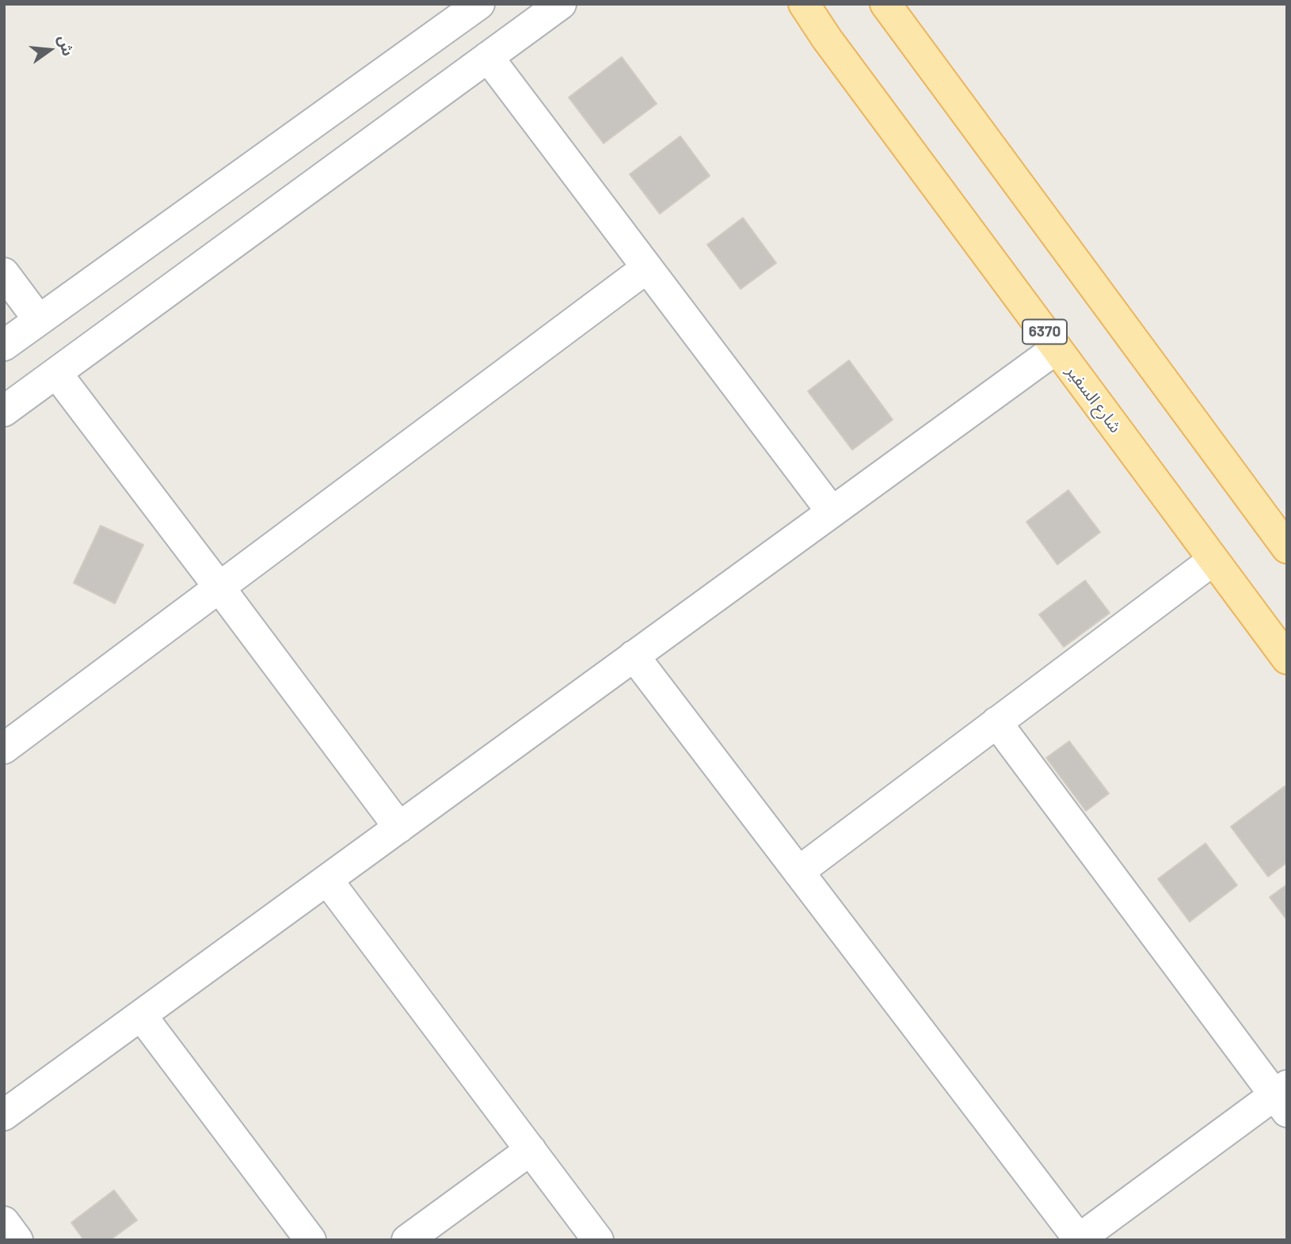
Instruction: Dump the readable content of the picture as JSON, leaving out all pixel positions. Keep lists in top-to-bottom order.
{
  "streets": {
    "main road": ["6370", "شارع السفير"]
  },
  "north": "right"
}
